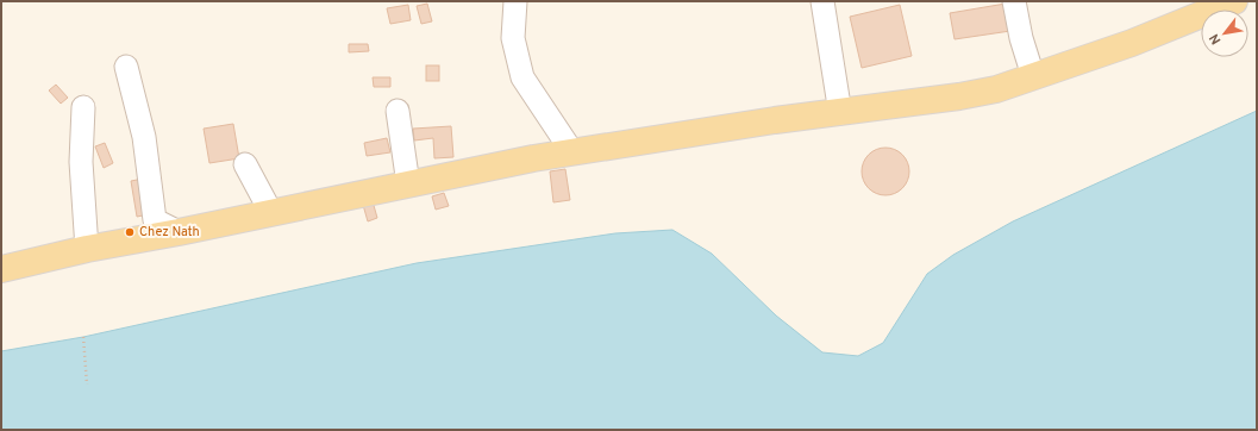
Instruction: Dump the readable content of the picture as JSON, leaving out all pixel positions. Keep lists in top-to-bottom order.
{
  "places": ["Chez Nath"],
  "north": "bottom left"
}
